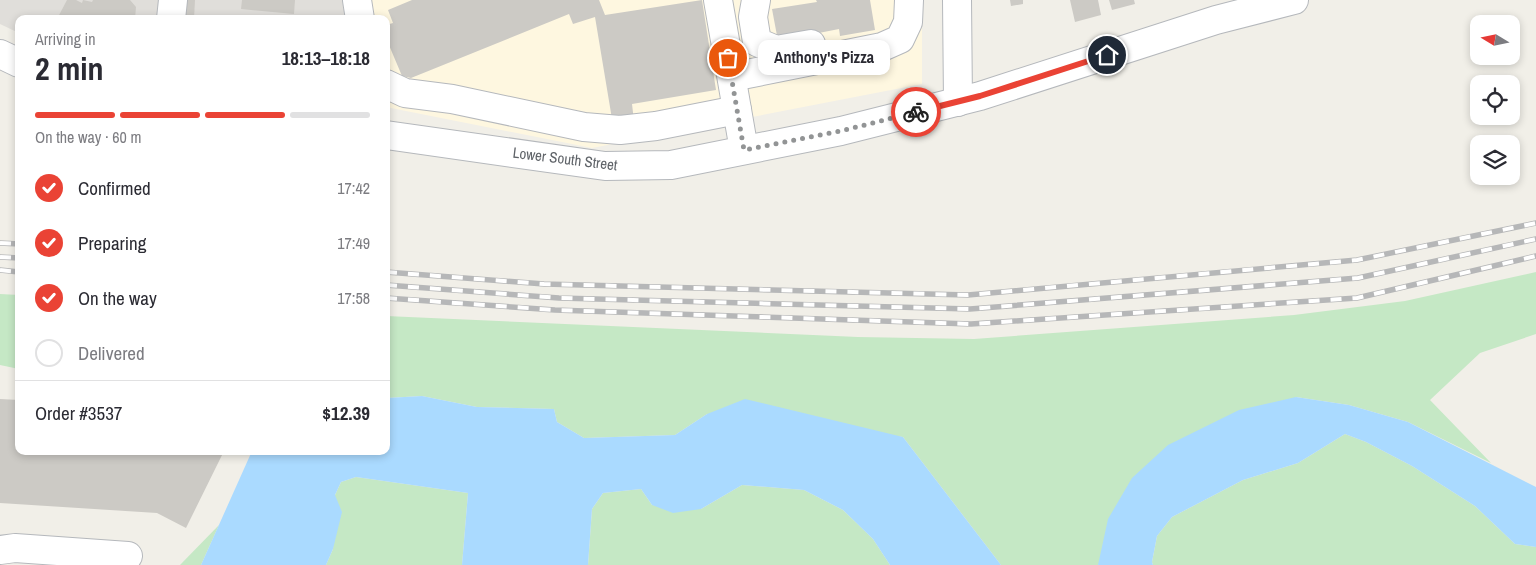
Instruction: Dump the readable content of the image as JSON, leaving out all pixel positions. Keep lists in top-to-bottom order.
{
  "streets": {
    "street": ["Lower South Street"]
  },
  "places": ["Anthony's Pizza"],
  "north": "left",
  "page": {
    "heading": ["2 min", "Arriving in", "18:13–18:18"],
    "panel": ["Order #3537", "$12.39"],
    "bubble": "Anthony's Pizza",
    "bar": "On the way · 60 m",
    "list": [
      ["Confirmed", "17:42"],
      ["Preparing", "17:49"],
      ["On the way", "17:58"],
      "Delivered"
    ]
  }
}
